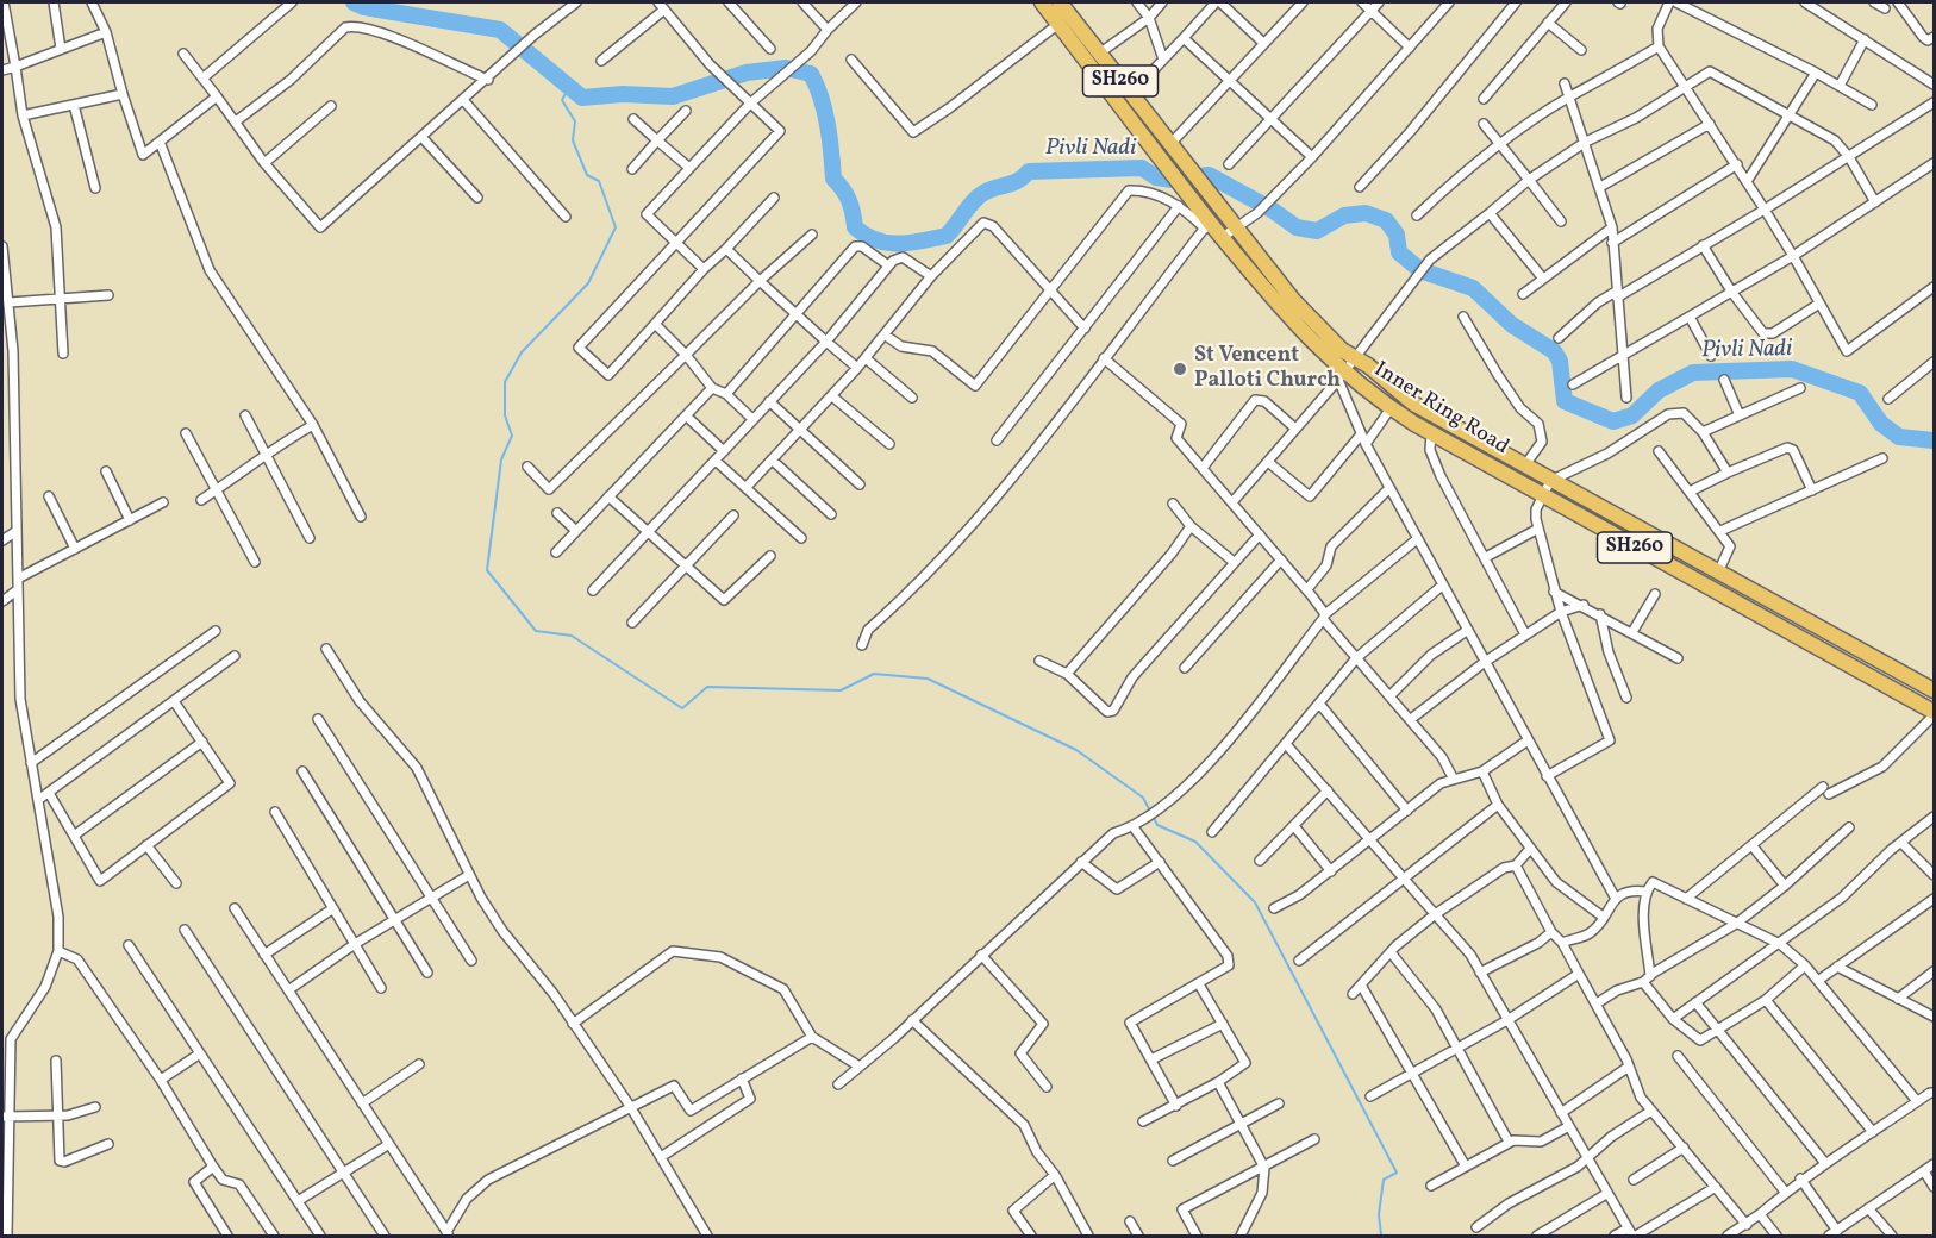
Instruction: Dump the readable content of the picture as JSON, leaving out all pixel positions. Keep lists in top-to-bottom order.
{
  "streets": {
    "highway": ["SH260", "Inner Ring Road"]
  },
  "water": ["Pivli Nadi"],
  "places": ["St Vencent Palloti Church"]
}
